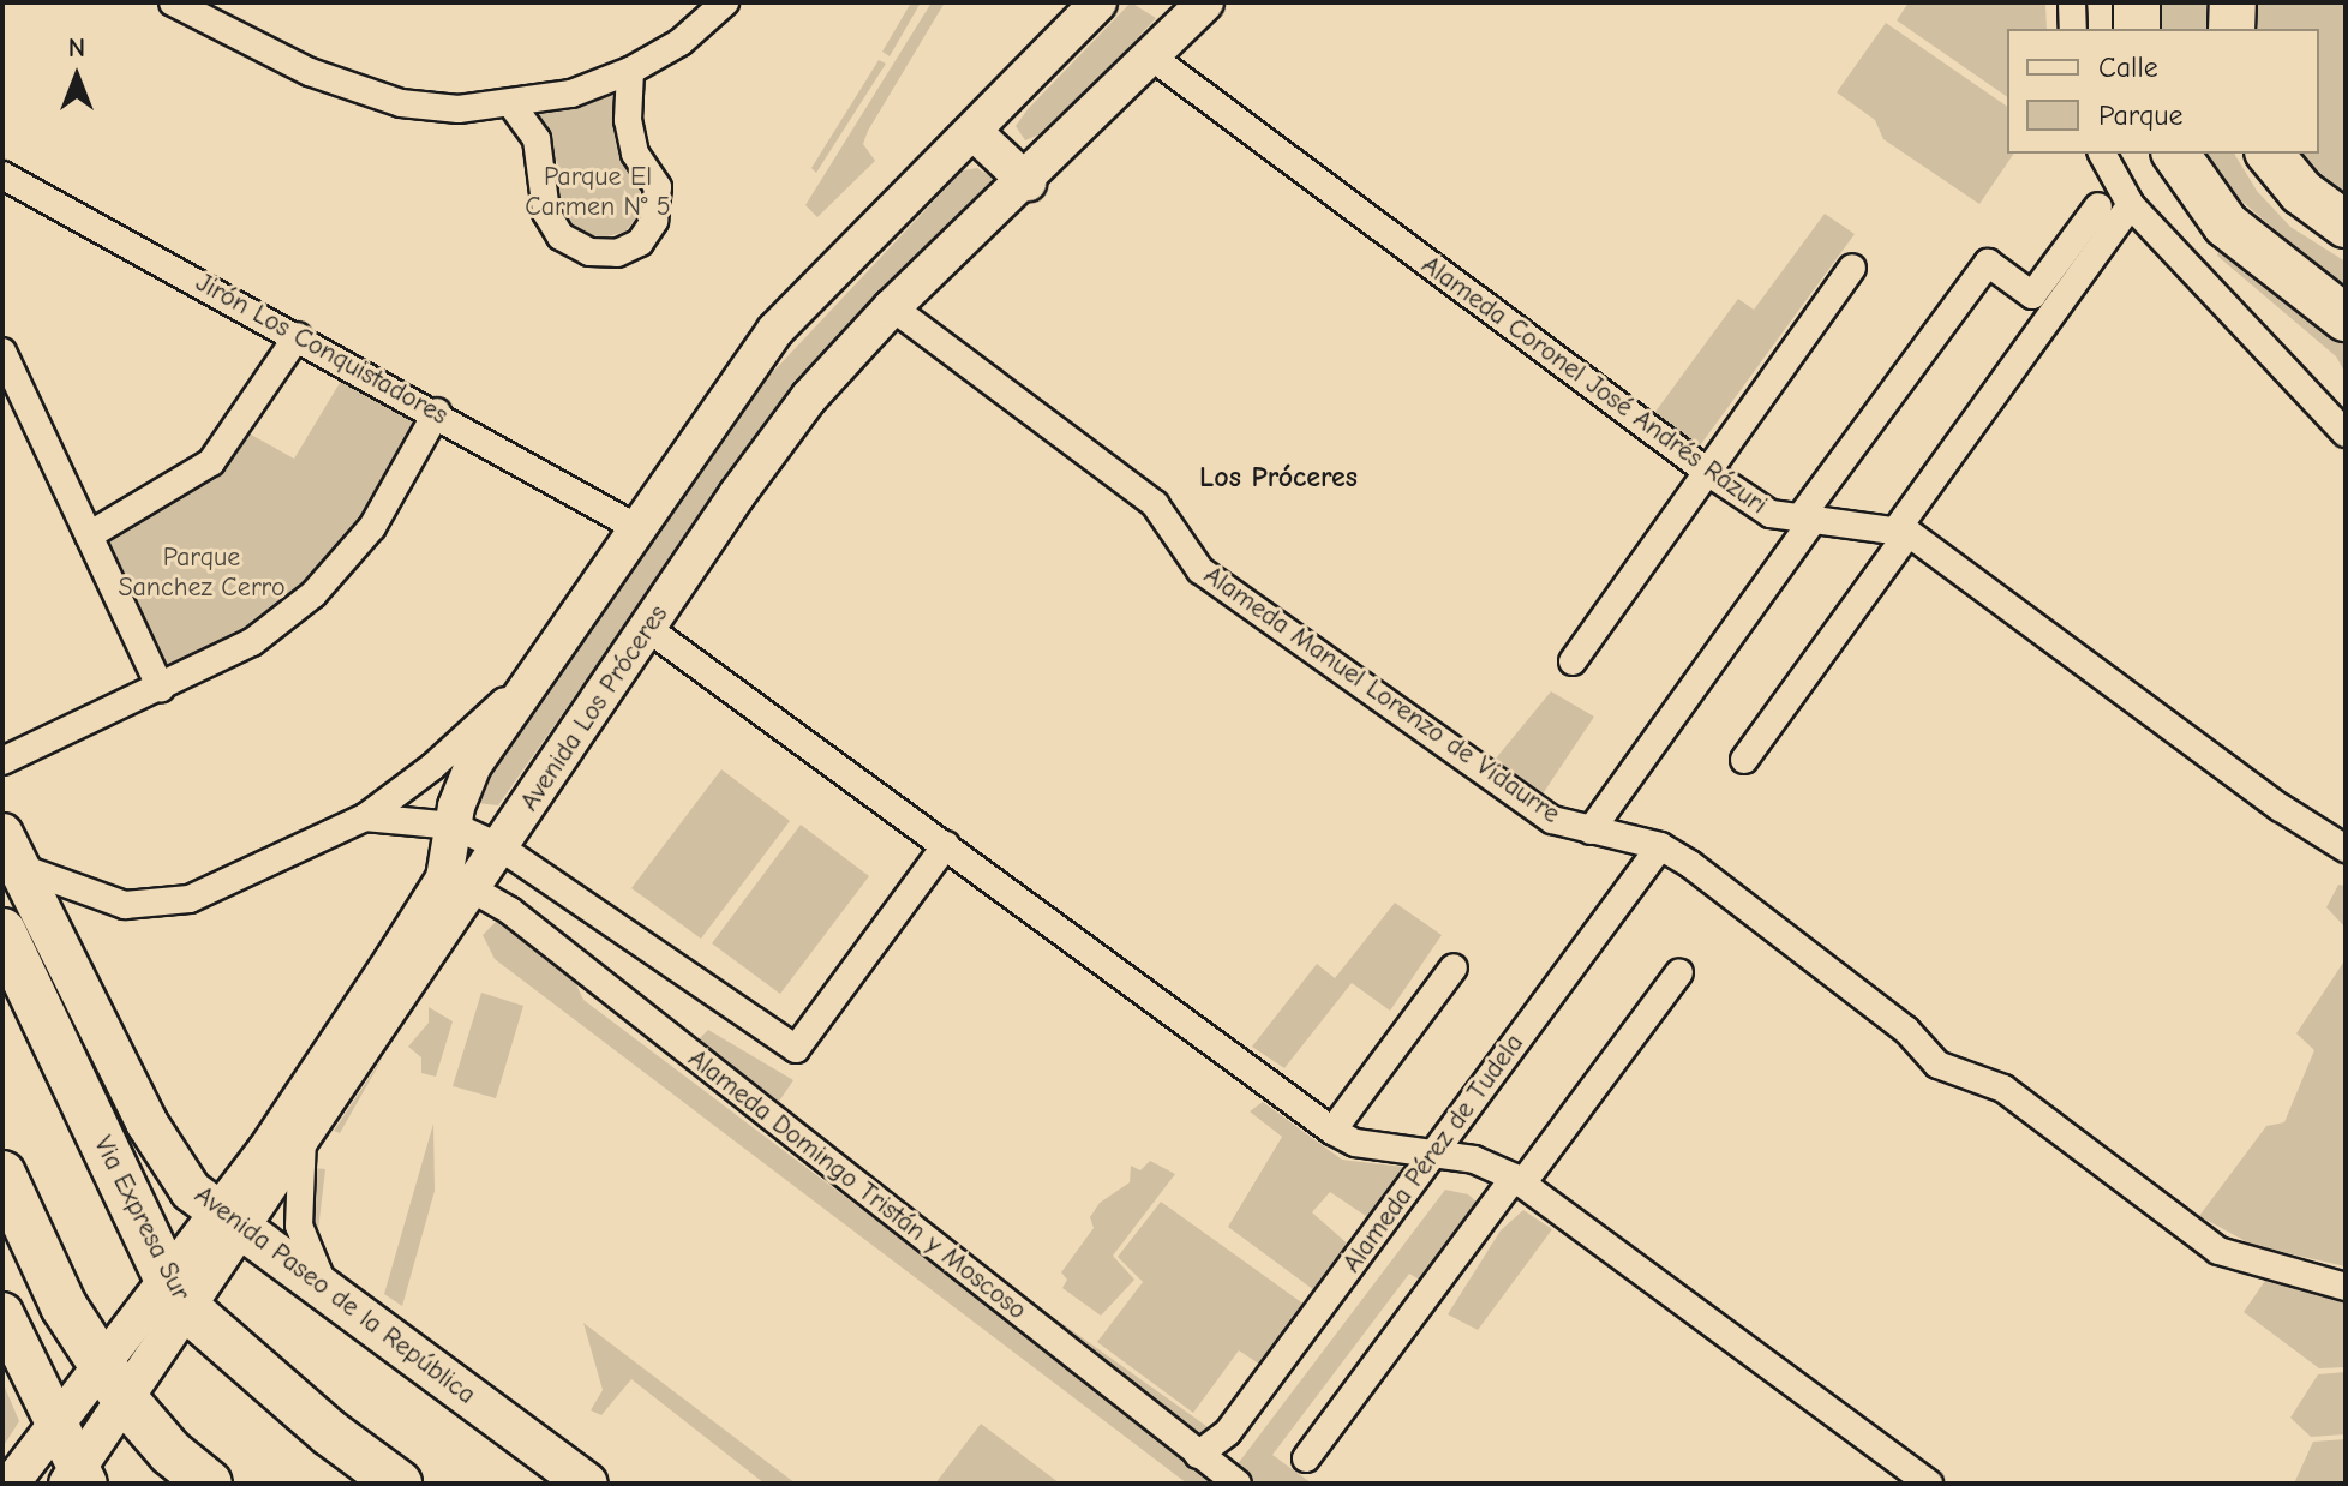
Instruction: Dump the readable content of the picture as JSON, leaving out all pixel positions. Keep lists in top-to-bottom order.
{
  "streets": {
    "highway": ["Via Expresa Sur"],
    "main road": ["Avenida Los Próceres", "Avenida Paseo de la República"],
    "street": [
      "Jirón Los Conquistadores",
      "Alameda Coronel José Andrés Rázuri",
      "Alameda Manuel Lorenzo de Vidaurre",
      "Alameda Pérez de Tudela",
      "Alameda Domingo Tristán y Moscoso"
    ]
  },
  "crossings": [
    ["Jirón Los Conquistadores", "Avenida Los Próceres"],
    ["Alameda Coronel José Andrés Rázuri", "Avenida Los Próceres"],
    ["Alameda Manuel Lorenzo de Vidaurre", "Avenida Los Próceres"],
    ["Alameda Manuel Lorenzo de Vidaurre", "Alameda Pérez de Tudela"],
    ["Avenida Los Próceres", "Alameda Domingo Tristán y Moscoso"],
    ["Avenida Los Próceres", "Via Expresa Sur"],
    ["Avenida Los Próceres", "Avenida Paseo de la República"],
    ["Alameda Pérez de Tudela", "Alameda Domingo Tristán y Moscoso"]
  ],
  "districts": ["Los Próceres"],
  "parks": ["Parque El Carmen N° 5", "Parque Sanchez Cerro"],
  "legend": ["Calle", "Parque"],
  "north": "top"
}
